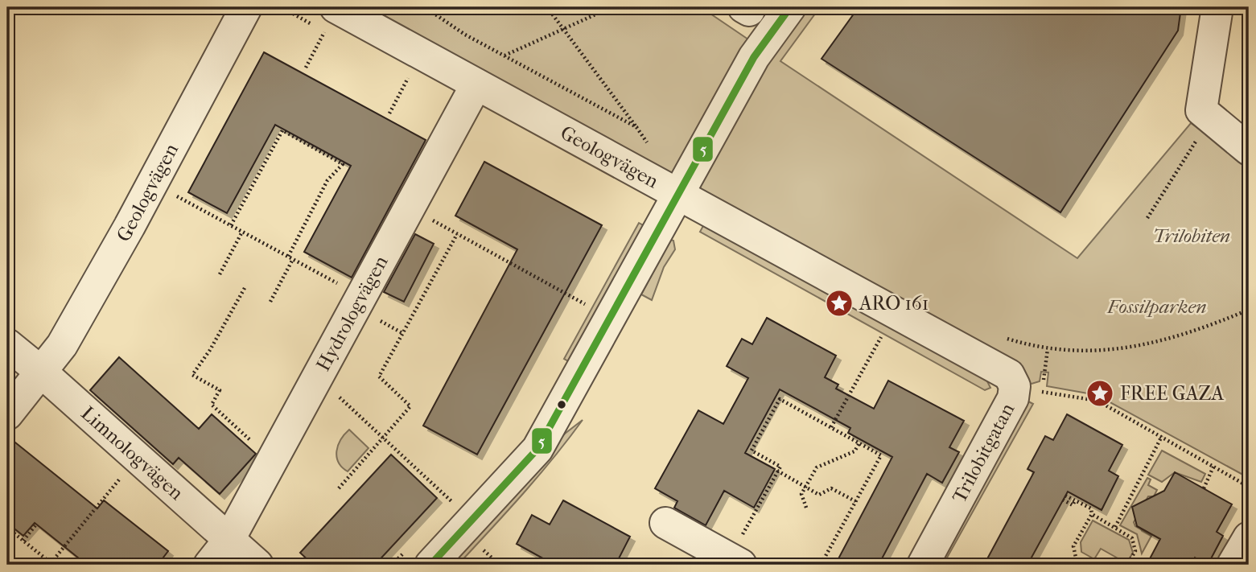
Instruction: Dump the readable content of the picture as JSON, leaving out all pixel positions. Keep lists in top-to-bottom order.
{
  "streets": {
    "street": [
      "Geologvägen",
      "Hydrologvägen",
      "Trilobitgatan",
      "Limnologvägen"
    ]
  },
  "crossings": [
    ["Geologvägen", "Hydrologvägen"],
    ["Geologvägen", "Trilobitgatan"],
    ["Geologvägen", "Limnologvägen"],
    ["Hydrologvägen", "Limnologvägen"]
  ],
  "parks": ["Trilobiten", "Fossilparken"],
  "places": {
    "place": ["ARO 161", "FREE GAZA"]
  },
  "lines": ["transit line 5"]
}
